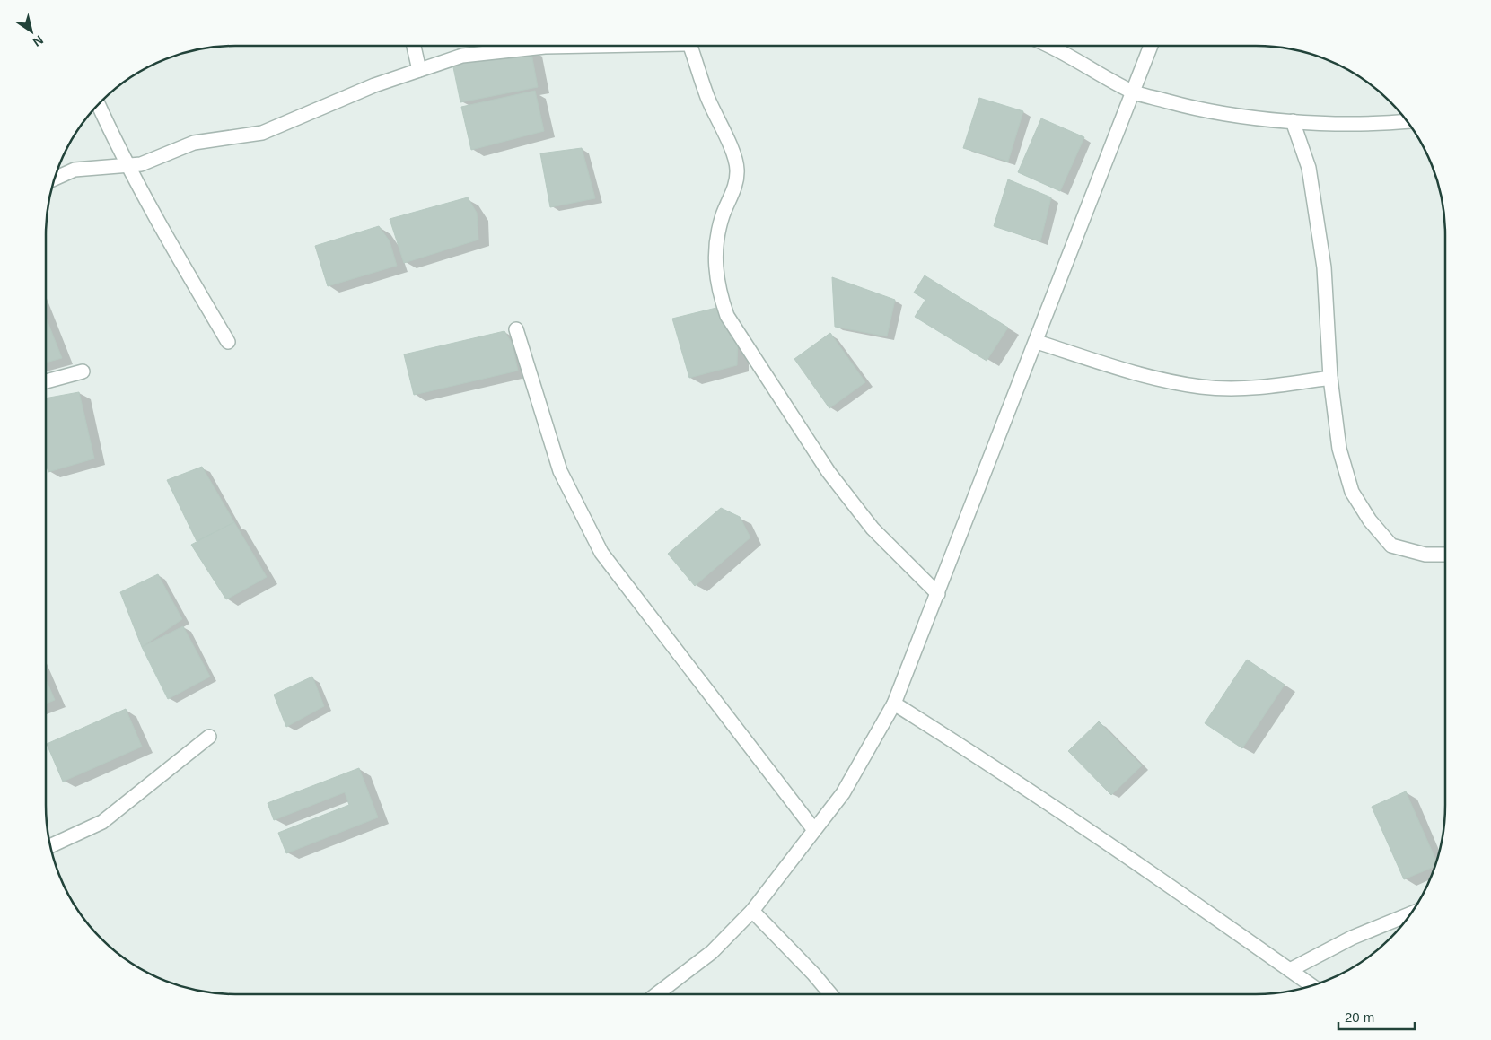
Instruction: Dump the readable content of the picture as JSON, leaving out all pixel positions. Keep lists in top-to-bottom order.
{
  "scale_bar": "20 m",
  "north": "bottom right"
}
